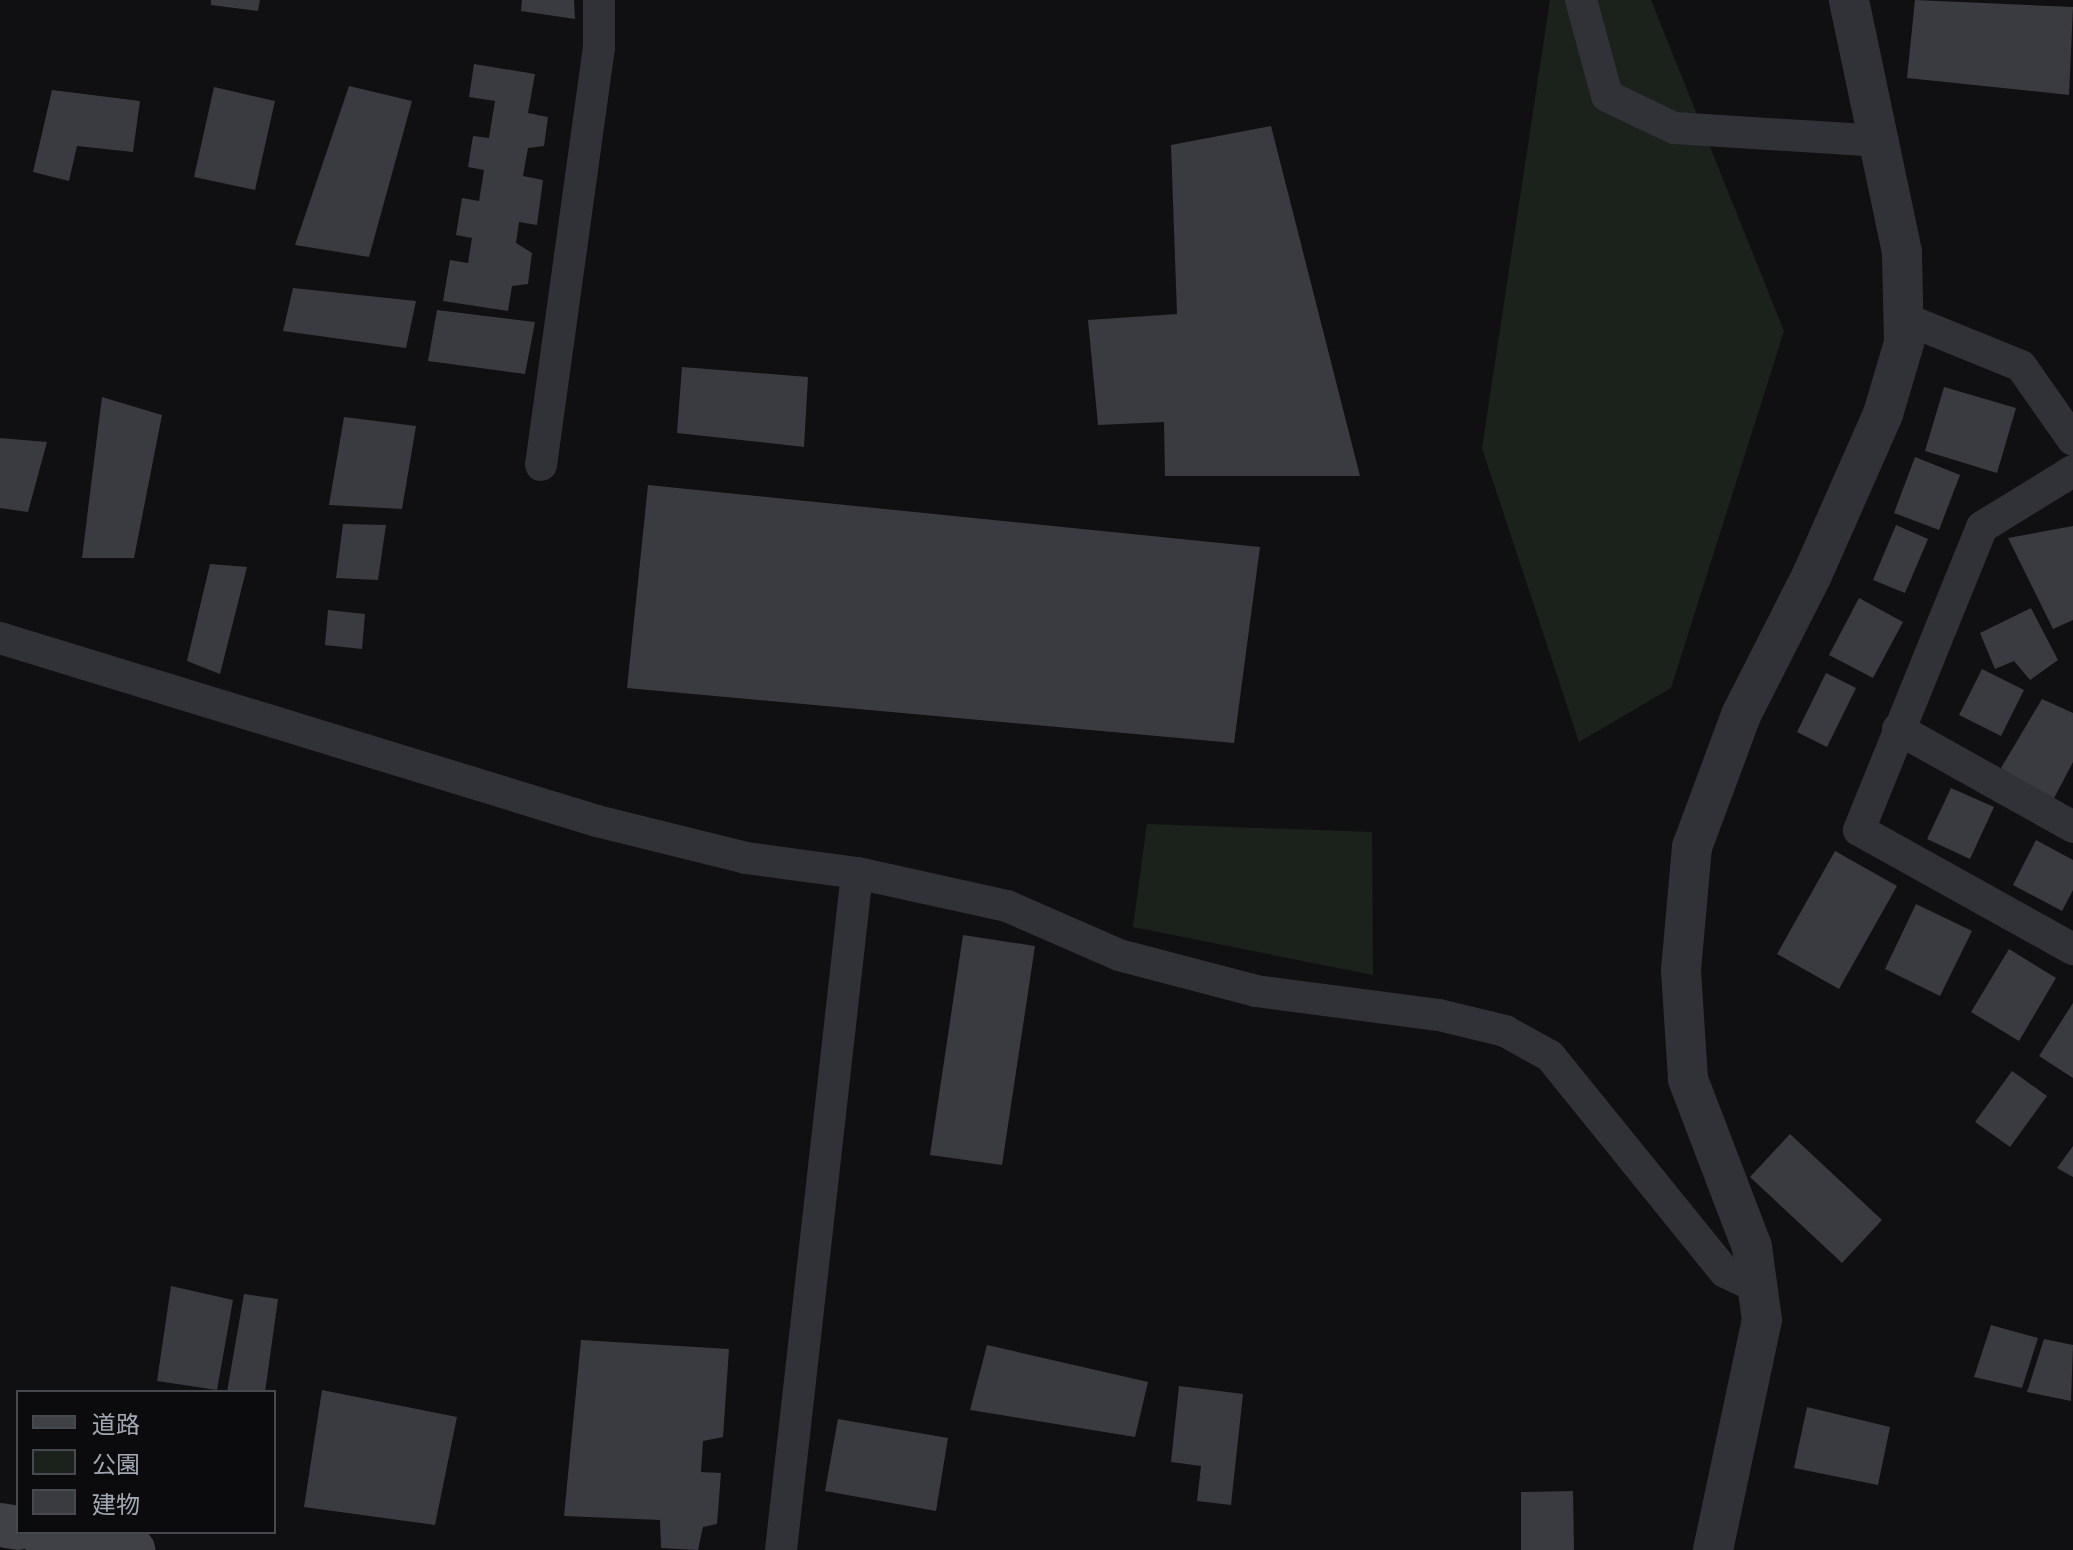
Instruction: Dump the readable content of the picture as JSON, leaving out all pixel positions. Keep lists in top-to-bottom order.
{
  "legend": ["道路", "公園", "建物"]
}
